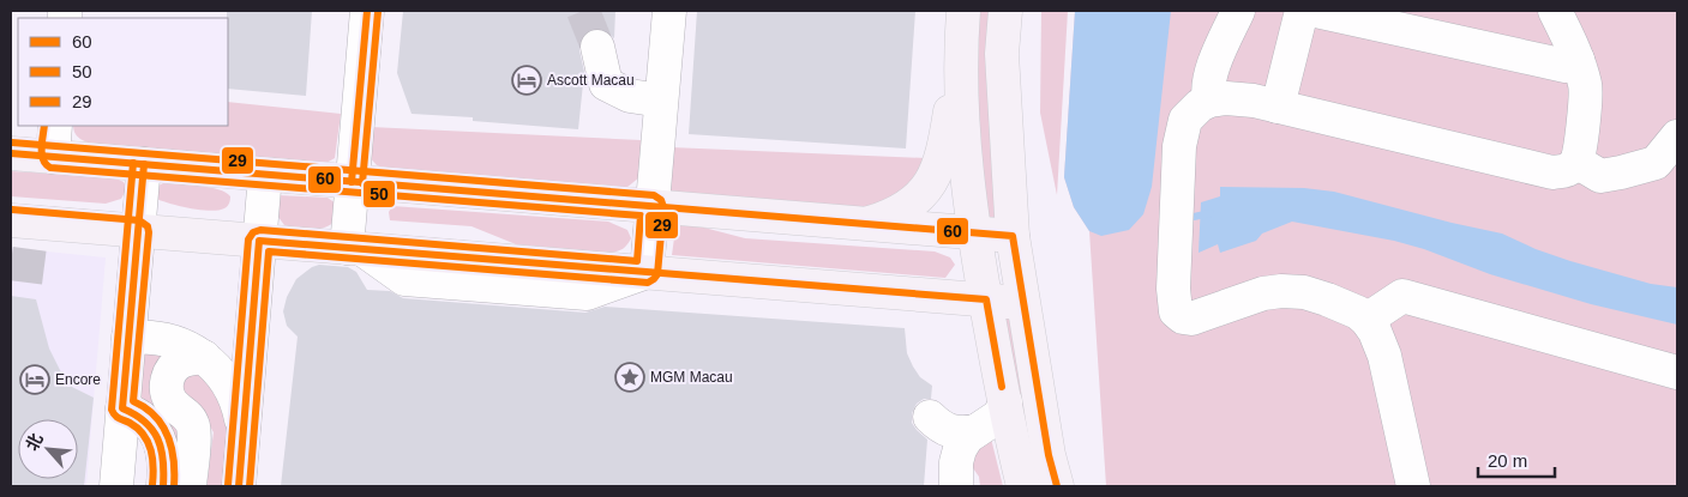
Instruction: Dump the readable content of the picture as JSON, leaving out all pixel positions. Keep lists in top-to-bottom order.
{
  "places": {
    "hotel": ["Ascott Macau", "Encore"],
    "place": ["MGM Macau"]
  },
  "lines": ["transit line 60", "transit line 50", "transit line 29"],
  "legend": ["60", "50", "29"],
  "scale_bar": "20 m",
  "north": "top left"
}
